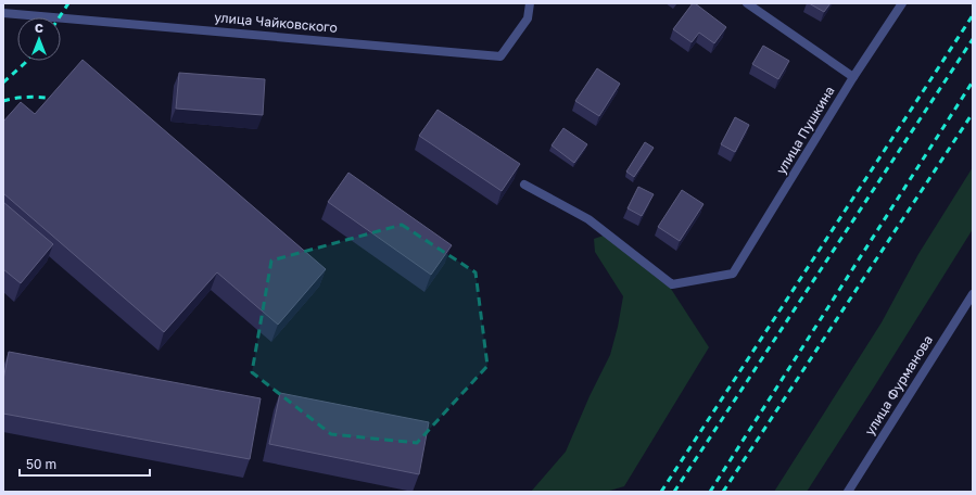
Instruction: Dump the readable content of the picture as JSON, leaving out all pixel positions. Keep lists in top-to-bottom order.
{
  "streets": {
    "street": ["улица Чайковского", "улица Пушкина", "улица Фурманова"]
  },
  "scale_bar": "50 m",
  "north": "top"
}
